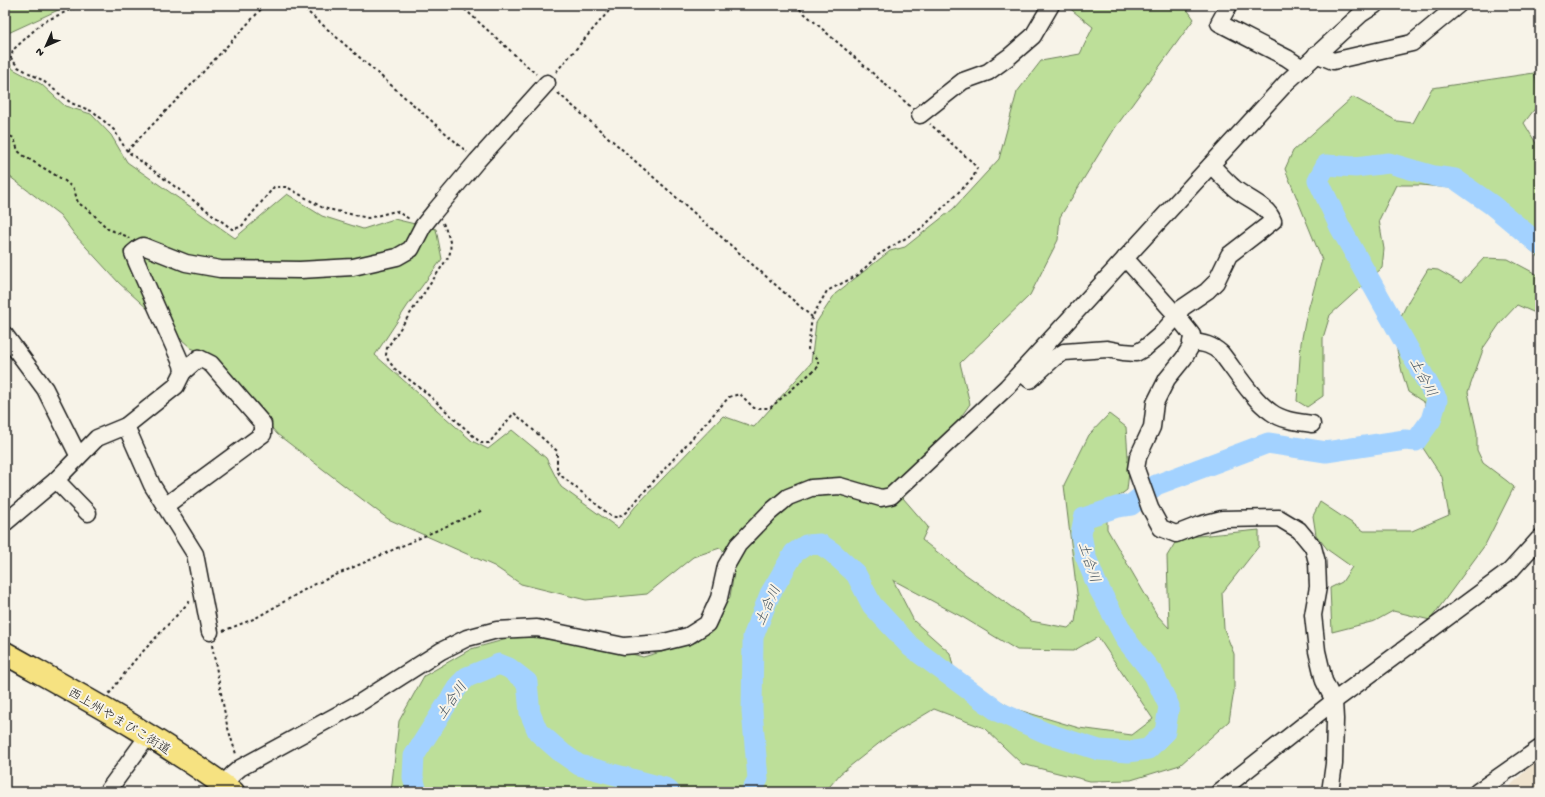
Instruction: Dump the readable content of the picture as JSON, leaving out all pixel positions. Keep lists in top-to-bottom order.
{
  "streets": {
    "highway": ["西上州やまびこ街道"]
  },
  "water": ["土合川"],
  "north": "bottom left"
}
